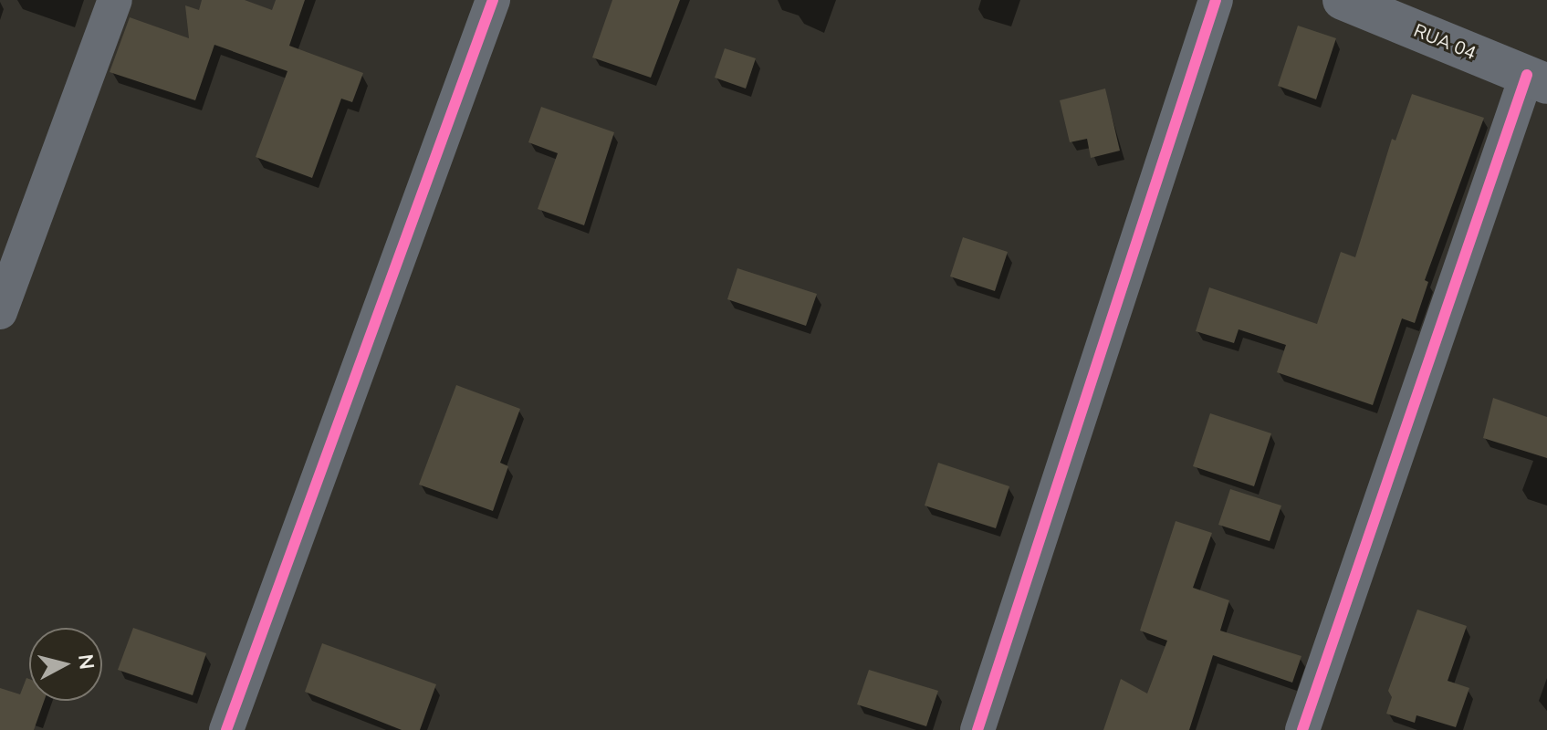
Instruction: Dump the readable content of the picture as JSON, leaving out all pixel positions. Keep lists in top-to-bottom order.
{
  "streets": {
    "street": ["RUA 04"]
  },
  "north": "right"
}
